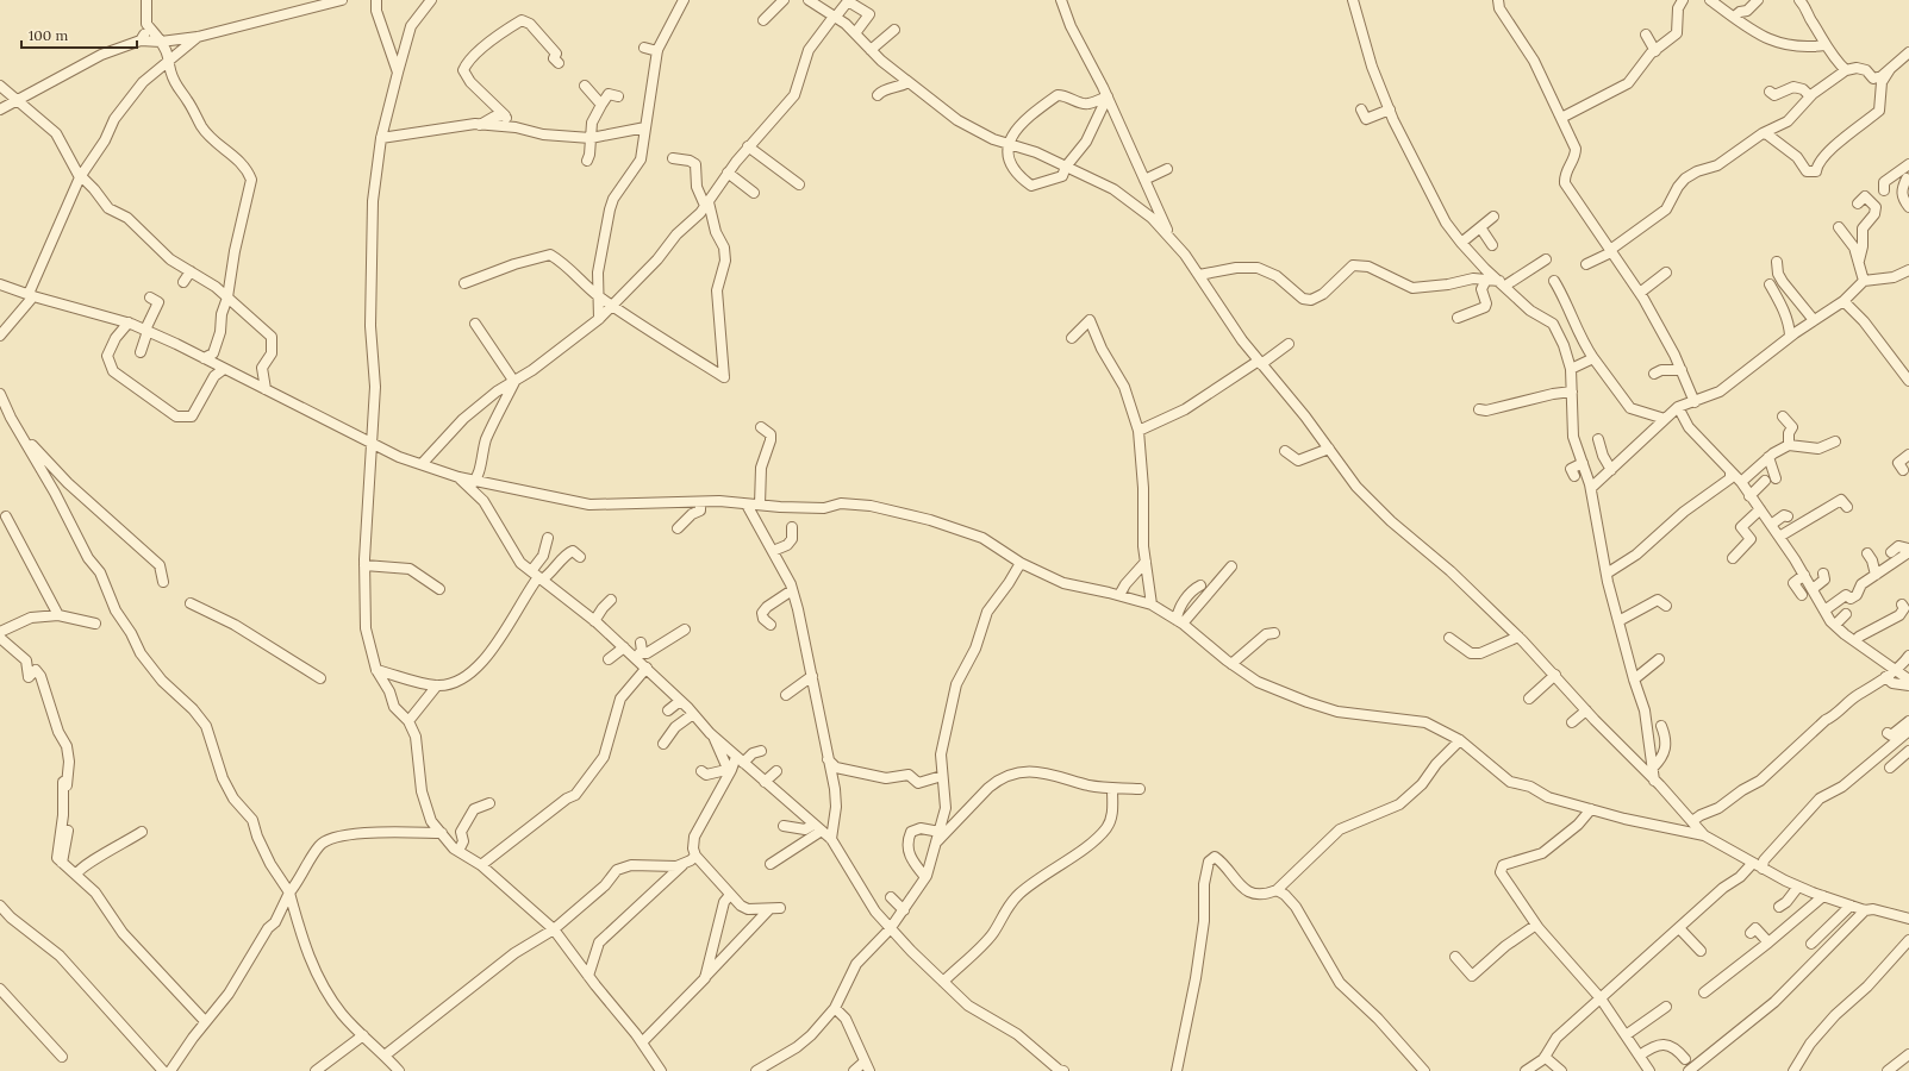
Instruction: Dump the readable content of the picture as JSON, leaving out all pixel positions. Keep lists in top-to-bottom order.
{
  "scale_bar": "100 m"
}
